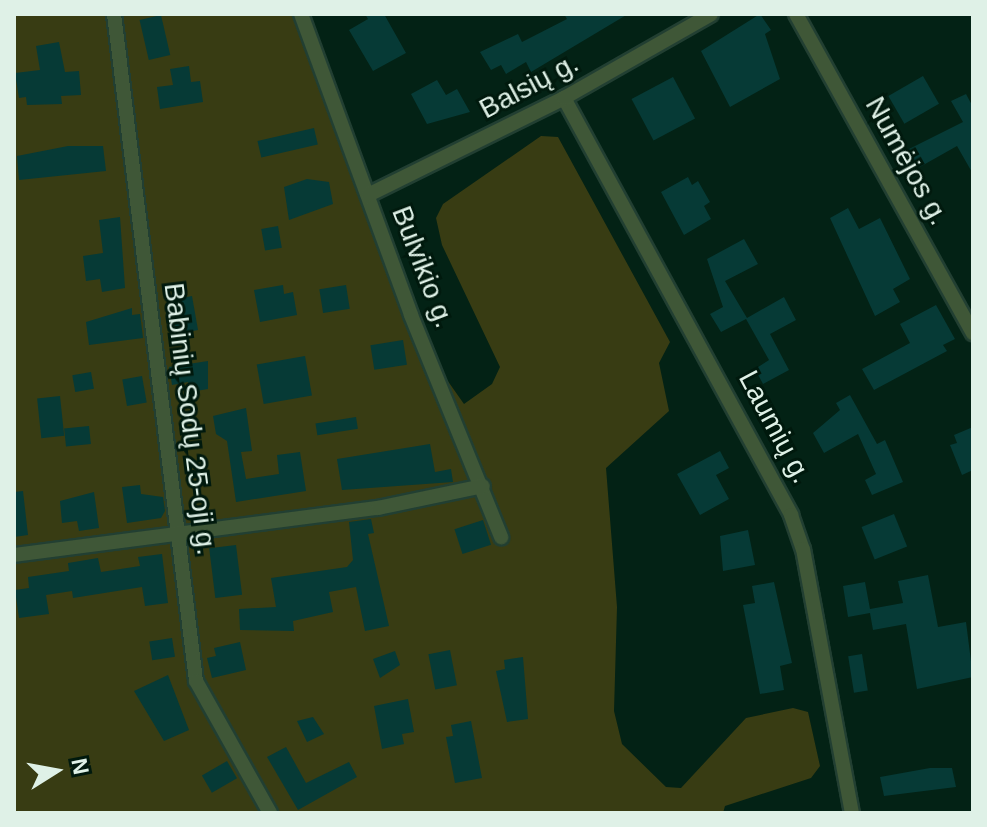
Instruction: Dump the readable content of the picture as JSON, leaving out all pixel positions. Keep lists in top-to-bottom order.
{
  "streets": {
    "street": [
      "Balsių g.",
      "Numėjos g.",
      "Bulvikio g.",
      "Babinių Sodų 25-oji g.",
      "Laumių g."
    ]
  },
  "crossings": [
    ["Balsių g.", "Bulvikio g."],
    ["Balsių g.", "Laumių g."]
  ],
  "north": "right"
}
